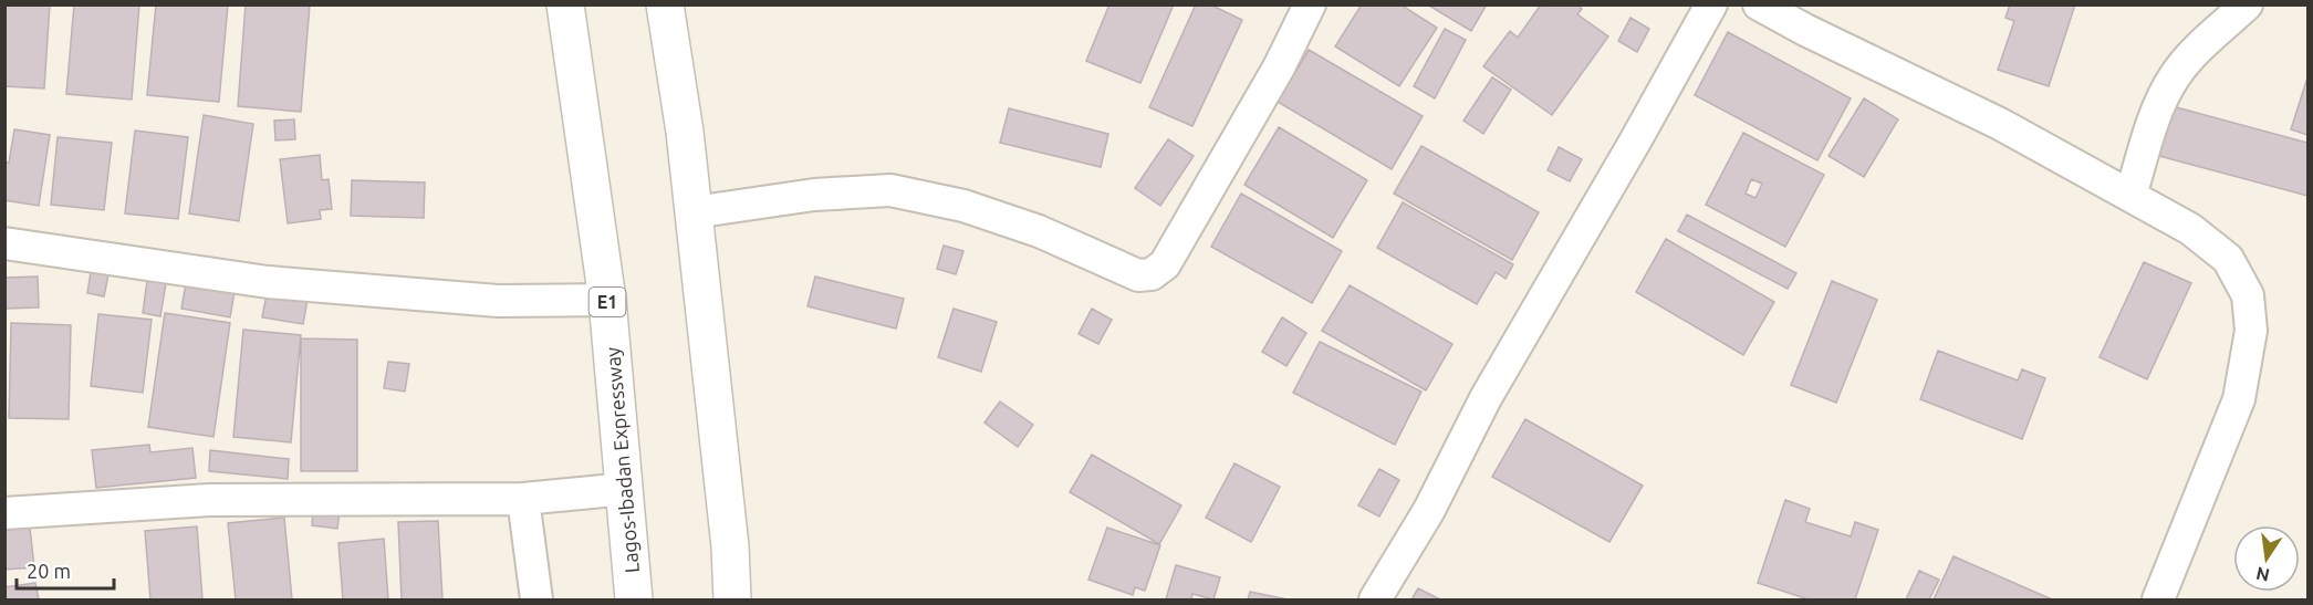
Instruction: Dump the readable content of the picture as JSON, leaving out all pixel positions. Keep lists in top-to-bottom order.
{
  "streets": {
    "highway": ["E1", "Lagos-Ibadan Expressway"]
  },
  "scale_bar": "20 m",
  "north": "bottom"
}
